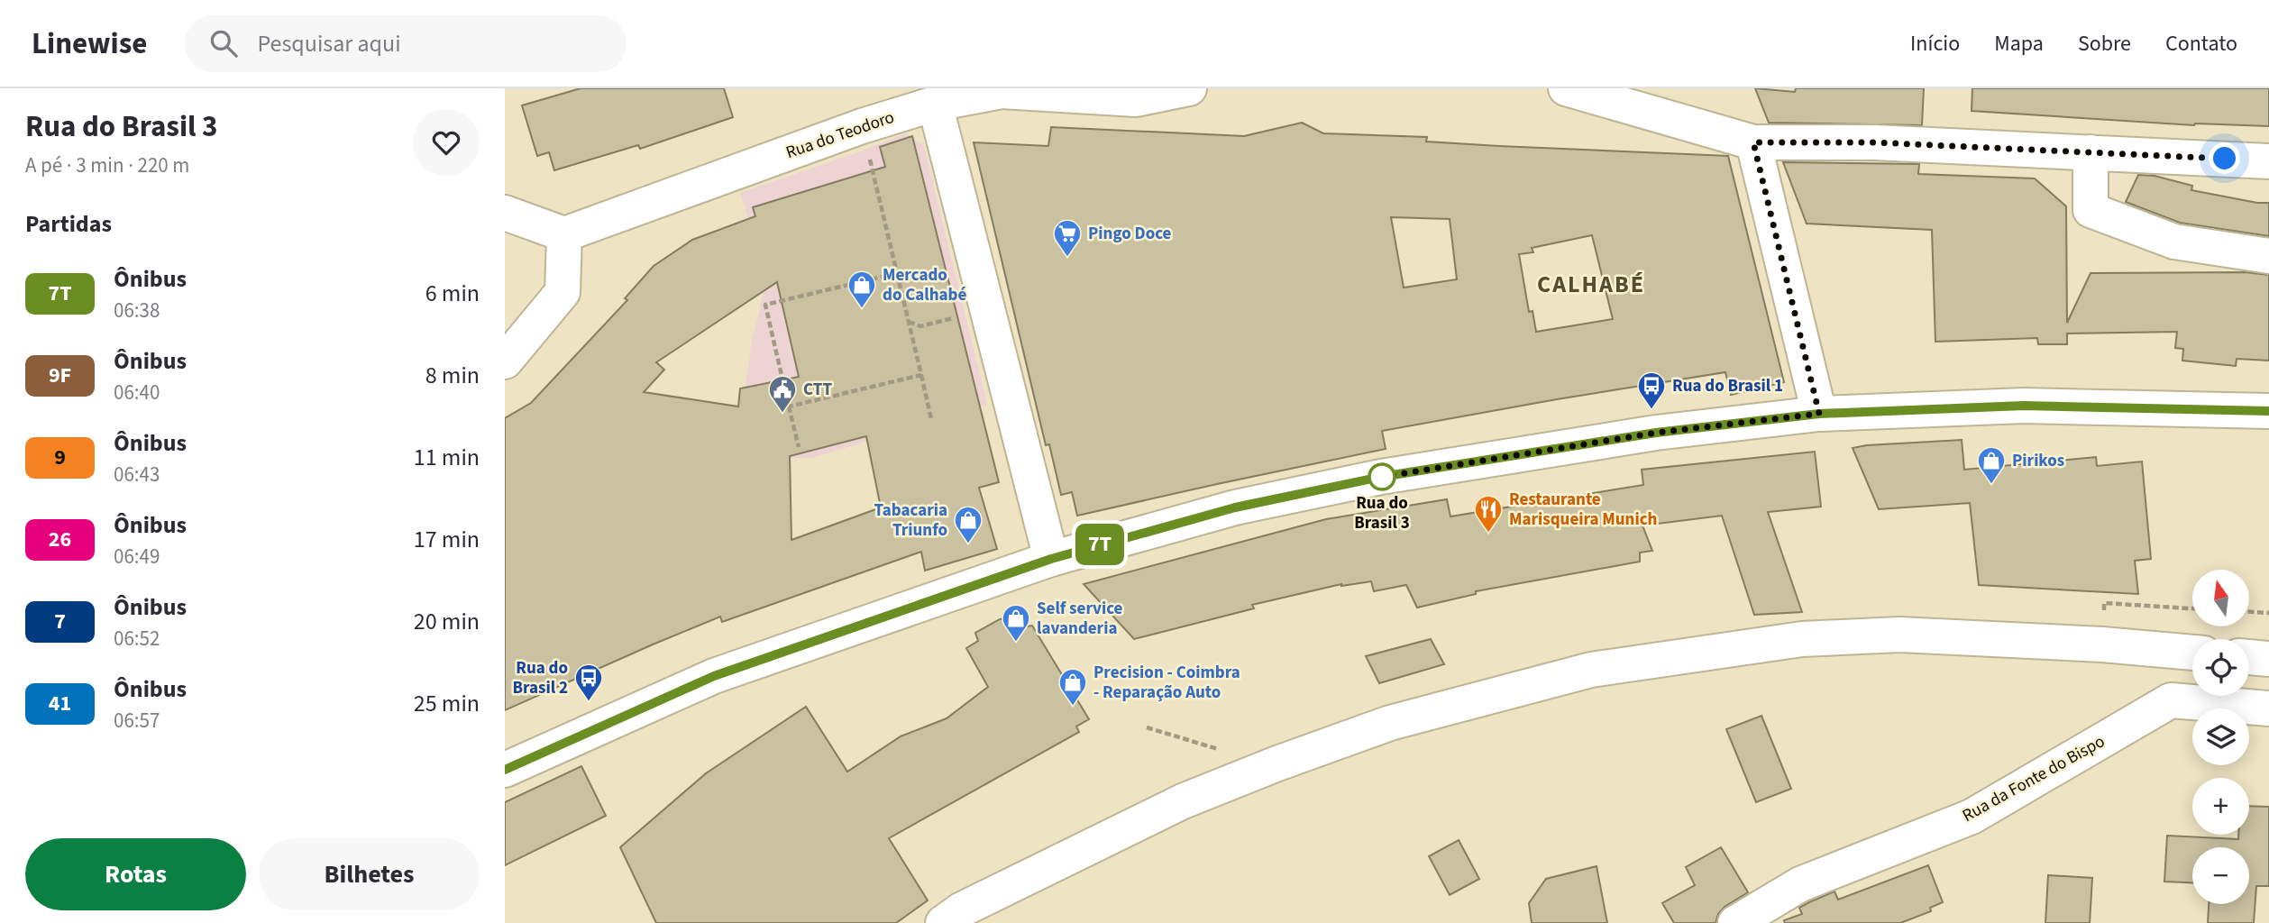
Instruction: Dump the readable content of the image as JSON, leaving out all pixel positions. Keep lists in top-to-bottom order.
{
  "streets": {
    "street": ["Rua do Teodoro", "Rua da Fonte do Bispo"]
  },
  "districts": ["CALHABÉ"],
  "places": {
    "supermarket": ["Pingo Doce"],
    "shop": [
      "Mercado do Calhabé",
      "Pirikos",
      "Tabacaria Triunfo",
      "Self service lavanderia",
      "Precision - Coimbra - Reparação Auto"
    ],
    "bus stop": ["Rua do Brasil 1", "Rua do Brasil 2"],
    "public building": ["CTT"],
    "other": ["Rua do Brasil 3"],
    "restaurant": ["Restaurante Marisqueira Munich"]
  },
  "lines": ["bus line 7T"],
  "north": "top",
  "page": {
    "header": "Linewise",
    "search": "Pesquisar aqui",
    "nav": [
      "Início",
      "Mapa",
      "Sobre",
      "Contato"
    ],
    "heading": [
      ["Rua do Brasil 3", "A pé · 3 min · 220 m"],
      "Partidas"
    ],
    "on_map": "7T",
    "list": [
      {
        "mark": "7T",
        "name": "Ônibus",
        "note": "06:38",
        "value": "6 min"
      },
      {
        "mark": "9F",
        "name": "Ônibus",
        "note": "06:40",
        "value": "8 min"
      },
      {
        "mark": "9",
        "name": "Ônibus",
        "note": "06:43",
        "value": "11 min"
      },
      {
        "mark": "26",
        "name": "Ônibus",
        "note": "06:49",
        "value": "17 min"
      },
      {
        "mark": "7",
        "name": "Ônibus",
        "note": "06:52",
        "value": "20 min"
      },
      {
        "mark": "41",
        "name": "Ônibus",
        "note": "06:57",
        "value": "25 min"
      }
    ],
    "map_buttons": ["+", "−"],
    "buttons": ["Rotas", "Bilhetes"]
  }
}
